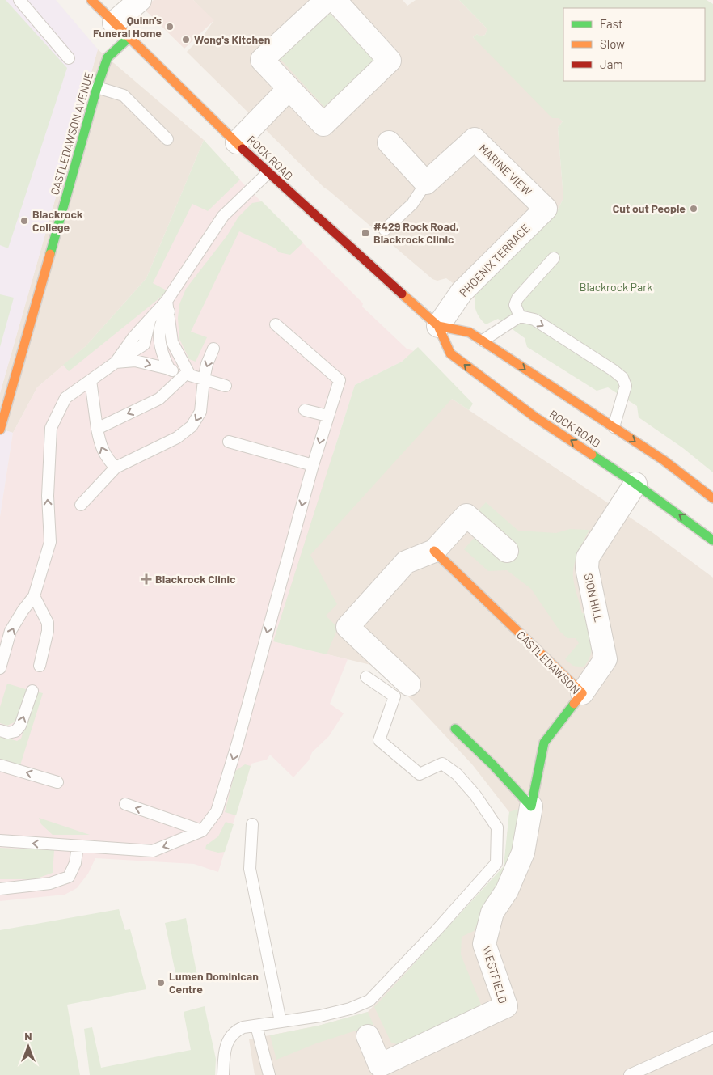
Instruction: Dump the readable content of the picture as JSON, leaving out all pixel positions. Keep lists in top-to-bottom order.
{
  "streets": {
    "main road": ["CASTLEDAWSON AVENUE", "ROCK ROAD", "CASTLEDAWSON"],
    "street": [
      "MARINE VIEW",
      "PHOENIX TERRACE",
      "SION HILL",
      "WESTFIELD"
    ]
  },
  "crossings": [
    ["CASTLEDAWSON AVENUE", "ROCK ROAD"],
    ["ROCK ROAD", "PHOENIX TERRACE"],
    ["ROCK ROAD", "SION HILL"],
    ["MARINE VIEW", "PHOENIX TERRACE"],
    ["SION HILL", "CASTLEDAWSON"],
    ["CASTLEDAWSON", "WESTFIELD"]
  ],
  "parks": ["Blackrock Park"],
  "places": {
    "other": [
      "Quinn's Funeral Home",
      "Wong's Kitchen",
      "Cut out People",
      "Blackrock College",
      "Lumen Dominican Centre"
    ],
    "transit": ["#429 Rock Road, Blackrock Clinic"],
    "health": ["Blackrock Clinic"]
  },
  "legend": ["Fast", "Slow", "Jam"],
  "north": "top"
}
